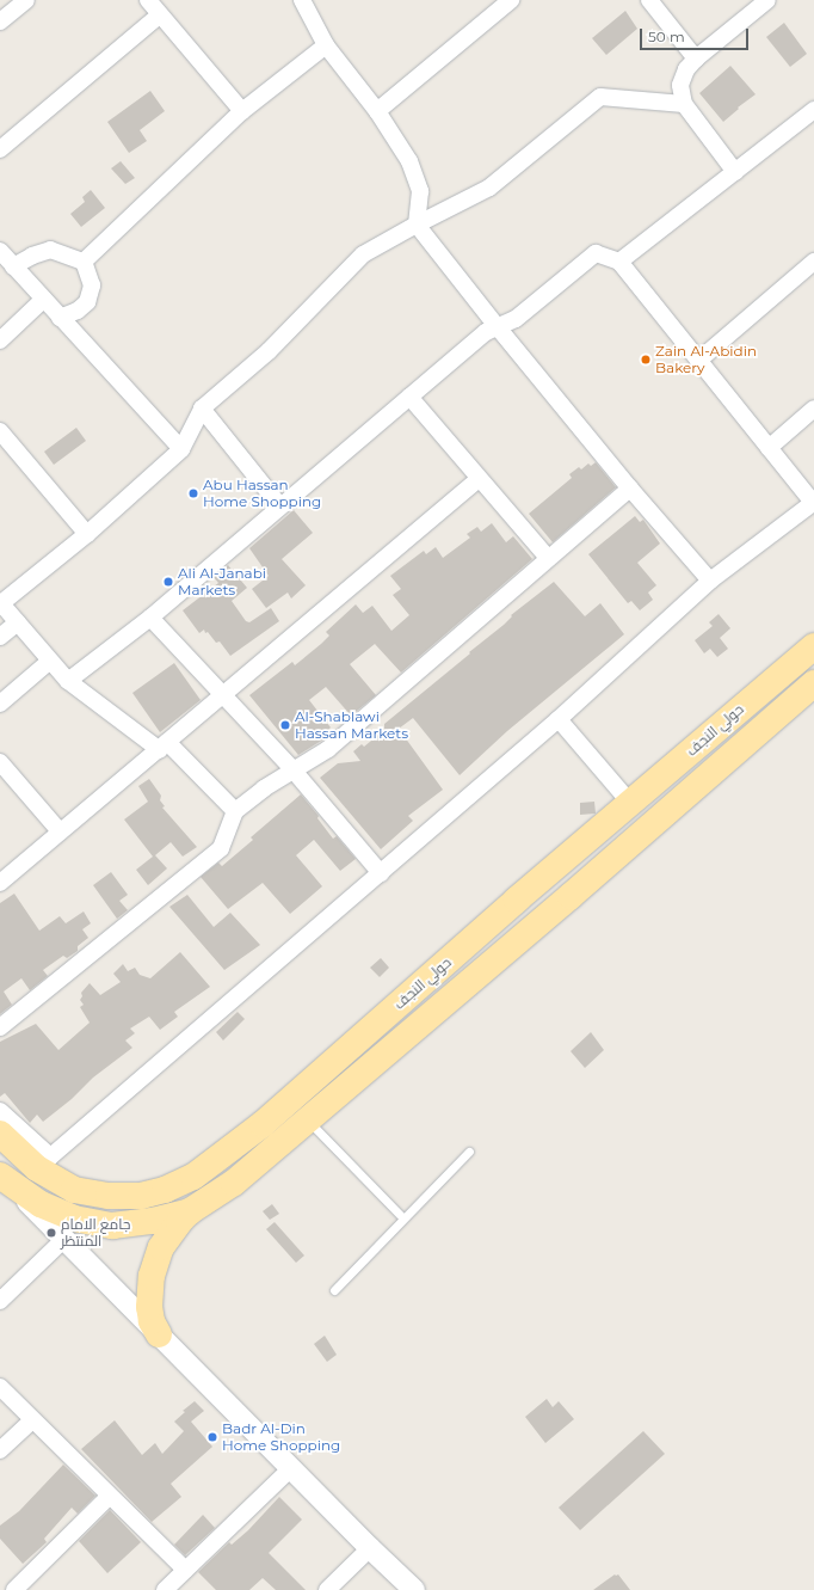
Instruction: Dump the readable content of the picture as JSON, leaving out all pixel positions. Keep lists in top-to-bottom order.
{
  "streets": {
    "main road": ["حولي النجف"]
  },
  "places": [
    "Zain Al-Abidin Bakery",
    "Abu Hassan Home Shopping",
    "Ali Al-Janabi Markets",
    "Al-Shablawi Hassan Markets",
    "جامع الامام المنتظر",
    "Badr Al-Din Home Shopping"
  ],
  "scale_bar": "50 m"
}
